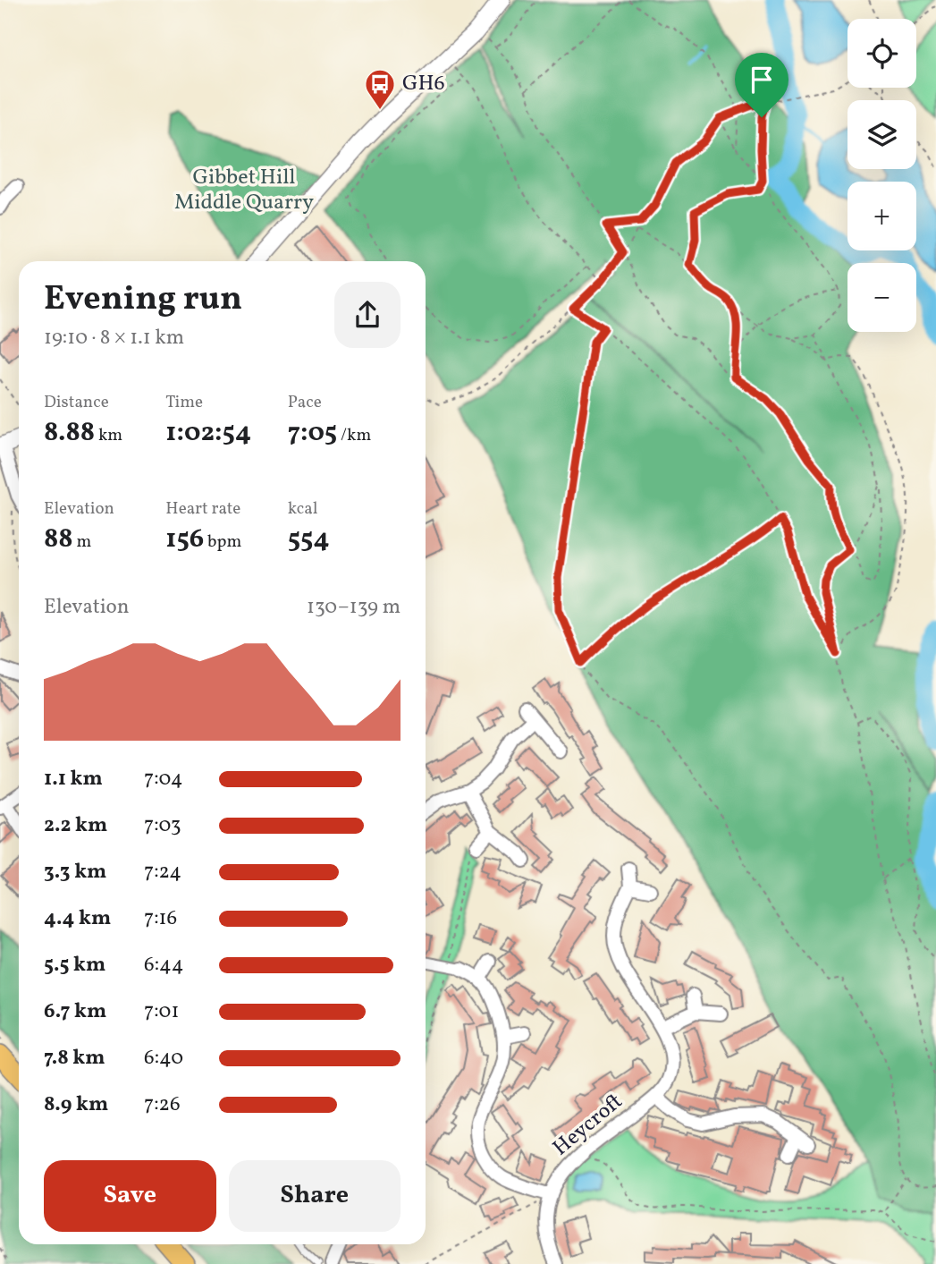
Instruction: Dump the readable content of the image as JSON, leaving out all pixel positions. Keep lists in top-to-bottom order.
{
  "streets": {
    "street": ["Heycroft"]
  },
  "parks": ["Gibbet Hill Middle Quarry"],
  "places": {
    "bus stop": ["GH6"]
  },
  "page": {
    "map_buttons": ["+", "−"],
    "heading": ["Evening run", "19:10 · 8 × 1.1 km"],
    "stats": [
      ["Distance", "8.88 km"],
      ["Time", "1:02:54"],
      ["Pace", "7:05 /km"],
      ["Elevation", "88 m"],
      ["Heart rate", "156 bpm"],
      ["kcal", "554"]
    ],
    "chart": ["Elevation", "130–139 m"],
    "list": [
      {
        "name": "1.1 km",
        "note": "7:04"
      },
      {
        "name": "2.2 km",
        "note": "7:03"
      },
      {
        "name": "3.3 km",
        "note": "7:24"
      },
      {
        "name": "4.4 km",
        "note": "7:16"
      },
      {
        "name": "5.5 km",
        "note": "6:44"
      },
      {
        "name": "6.7 km",
        "note": "7:01"
      },
      {
        "name": "7.8 km",
        "note": "6:40"
      },
      {
        "name": "8.9 km",
        "note": "7:26"
      }
    ],
    "buttons": ["Save", "Share"]
  }
}
